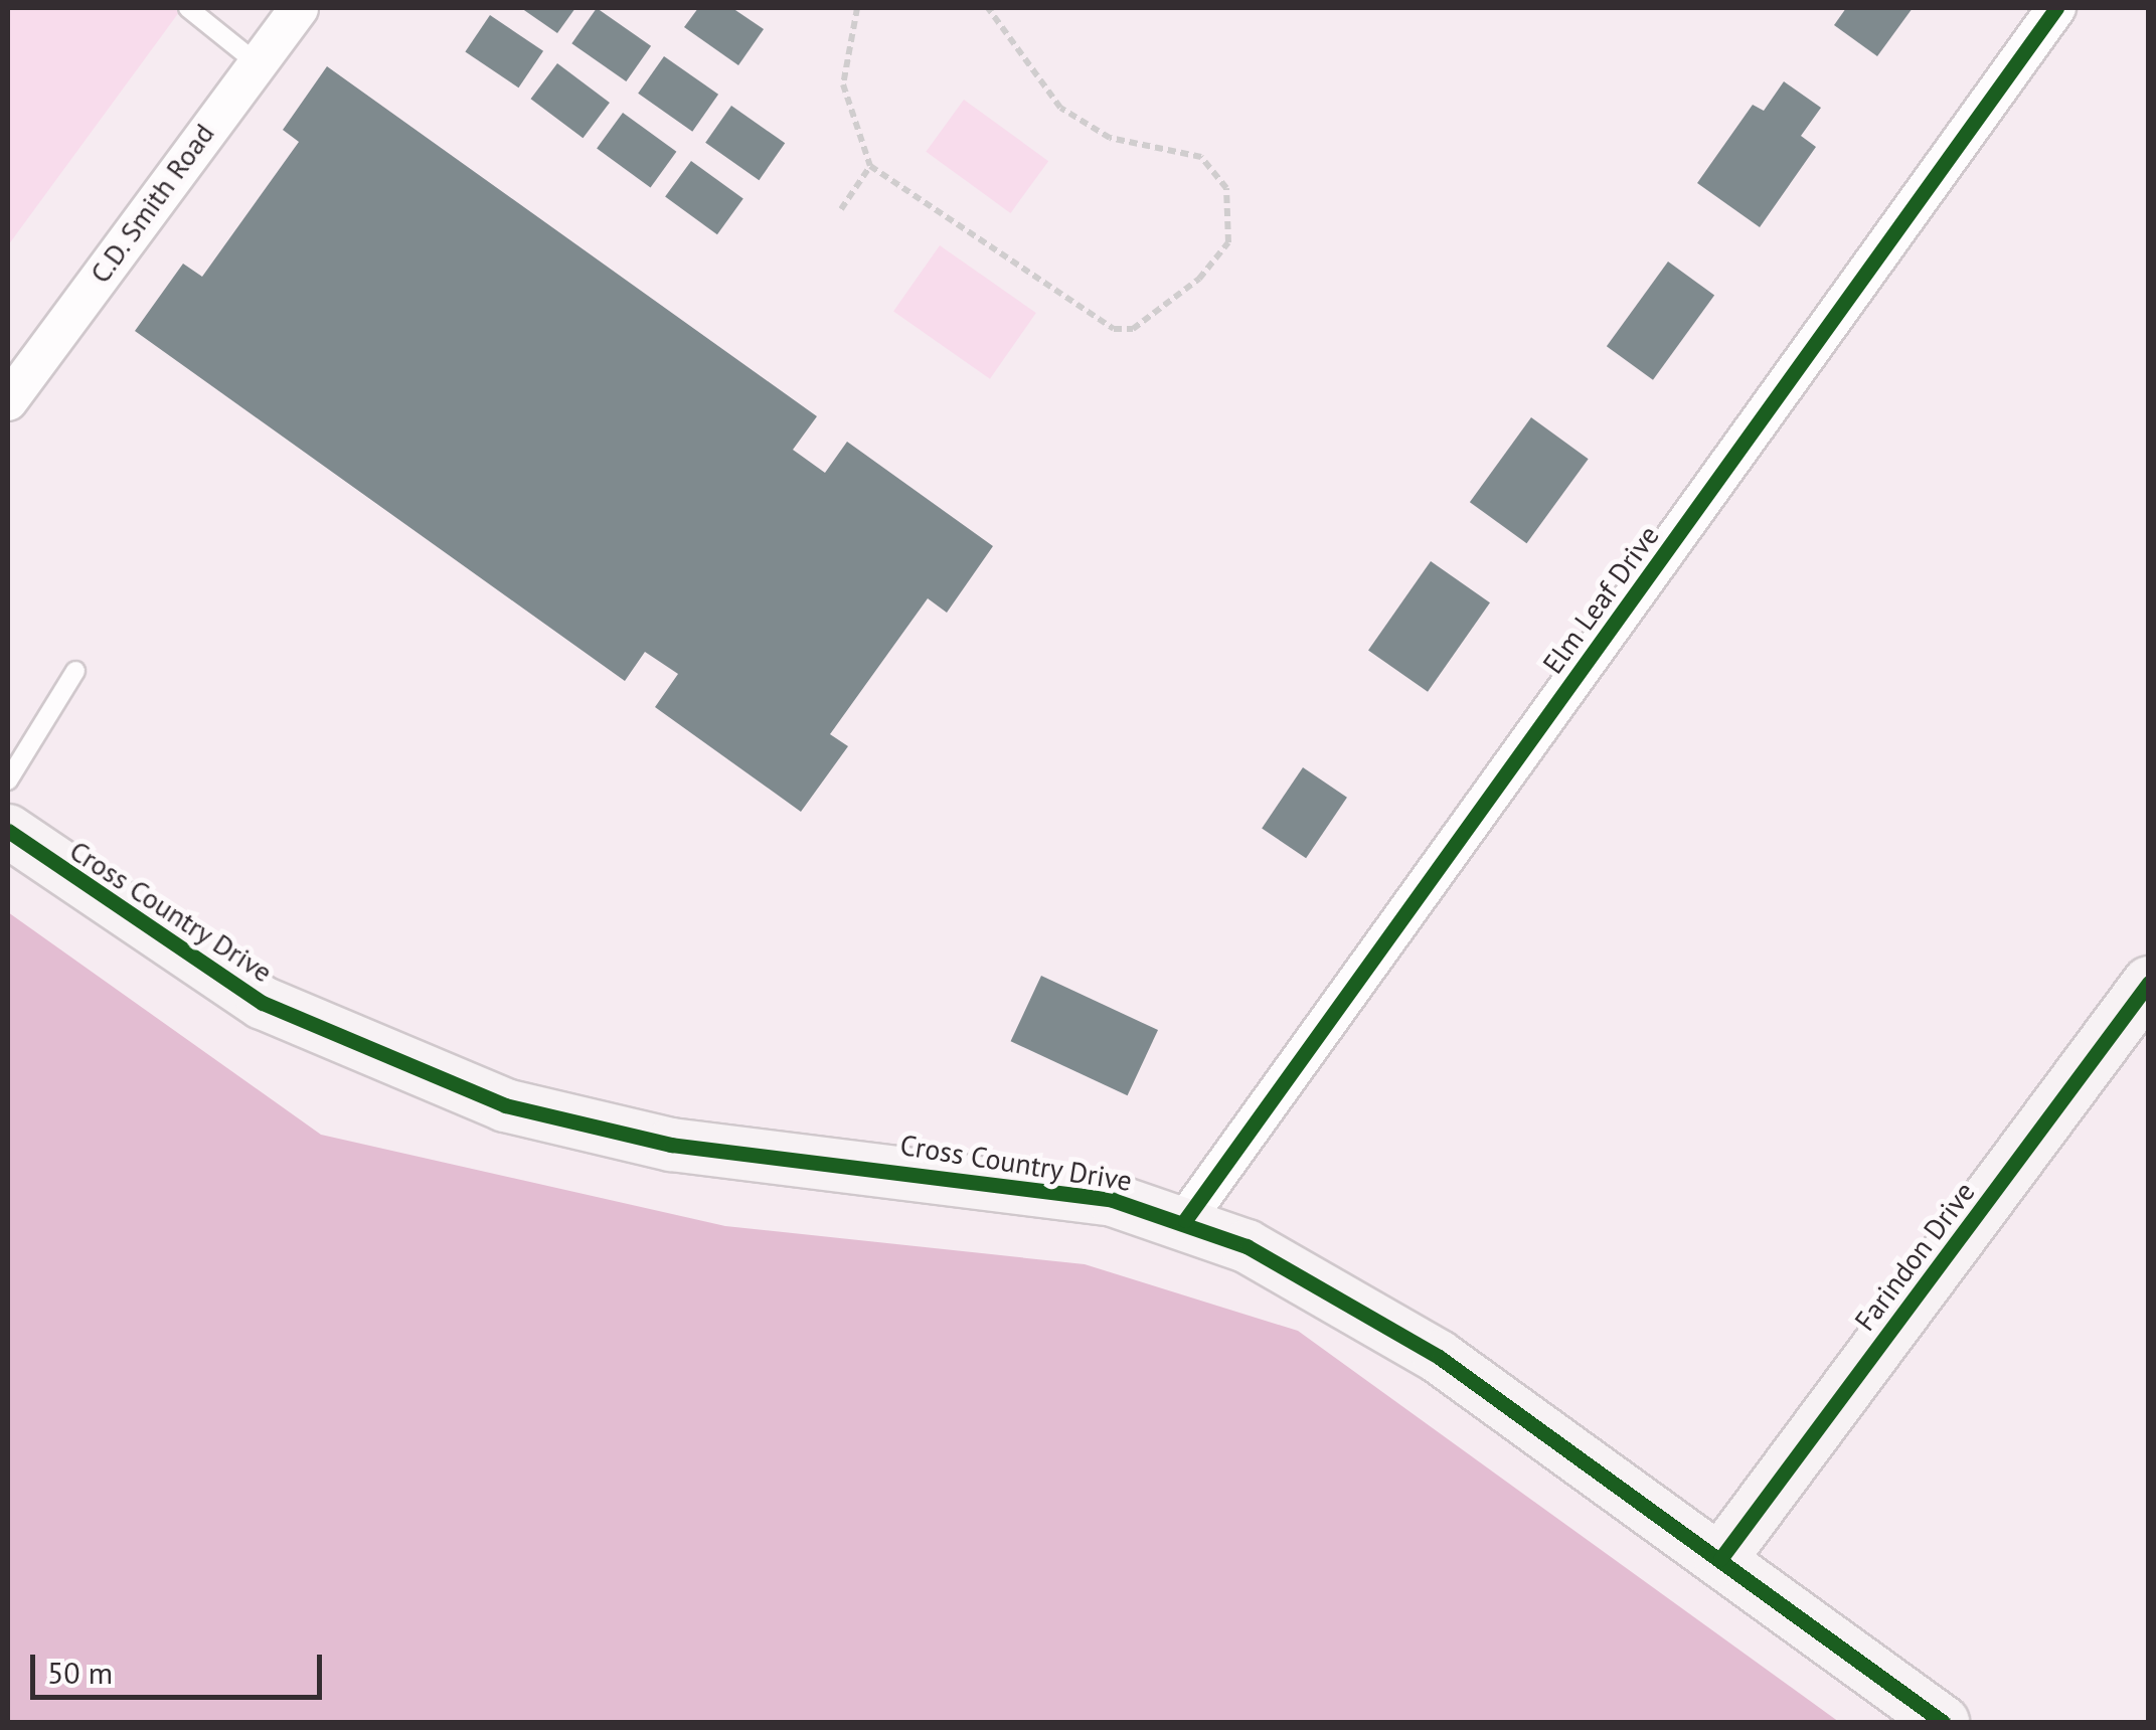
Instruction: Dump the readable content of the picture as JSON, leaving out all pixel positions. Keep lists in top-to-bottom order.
{
  "streets": {
    "street": [
      "C.D. Smith Road",
      "Elm Leaf Drive",
      "Cross Country Drive",
      "Farindon Drive"
    ]
  },
  "crossings": [
    ["Elm Leaf Drive", "Cross Country Drive"],
    ["Cross Country Drive", "Farindon Drive"]
  ],
  "scale_bar": "50 m"
}
